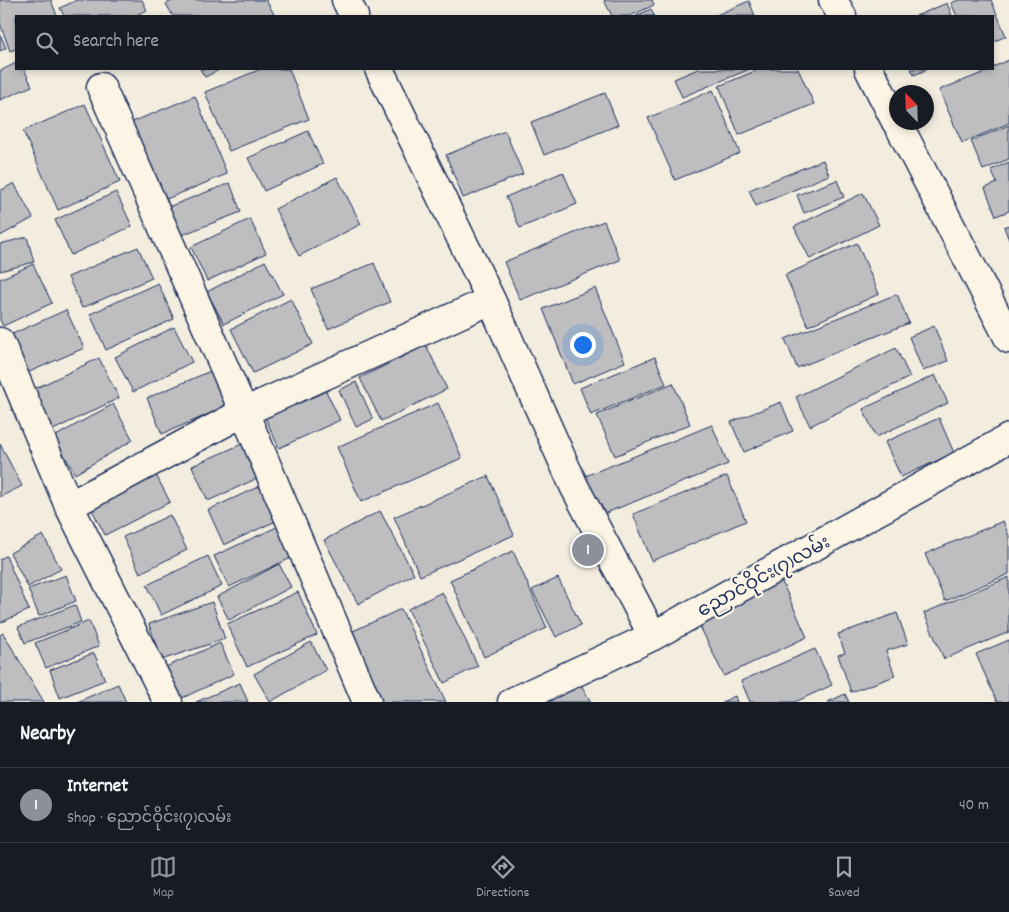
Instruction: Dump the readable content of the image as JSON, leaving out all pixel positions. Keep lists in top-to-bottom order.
{
  "streets": {
    "street": ["ညောင်ဝိုင်း(၇)လမ်း"]
  },
  "north": "top left",
  "page": {
    "search": "Search here",
    "pins": "1",
    "heading": "Nearby",
    "list": [
      {
        "mark": "1",
        "name": "Internet",
        "note": "Shop · ညောင်ဝိုင်း(၇)လမ်း",
        "value": "40 m"
      }
    ],
    "nav": ["Map", "Directions", "Saved"]
  }
}
